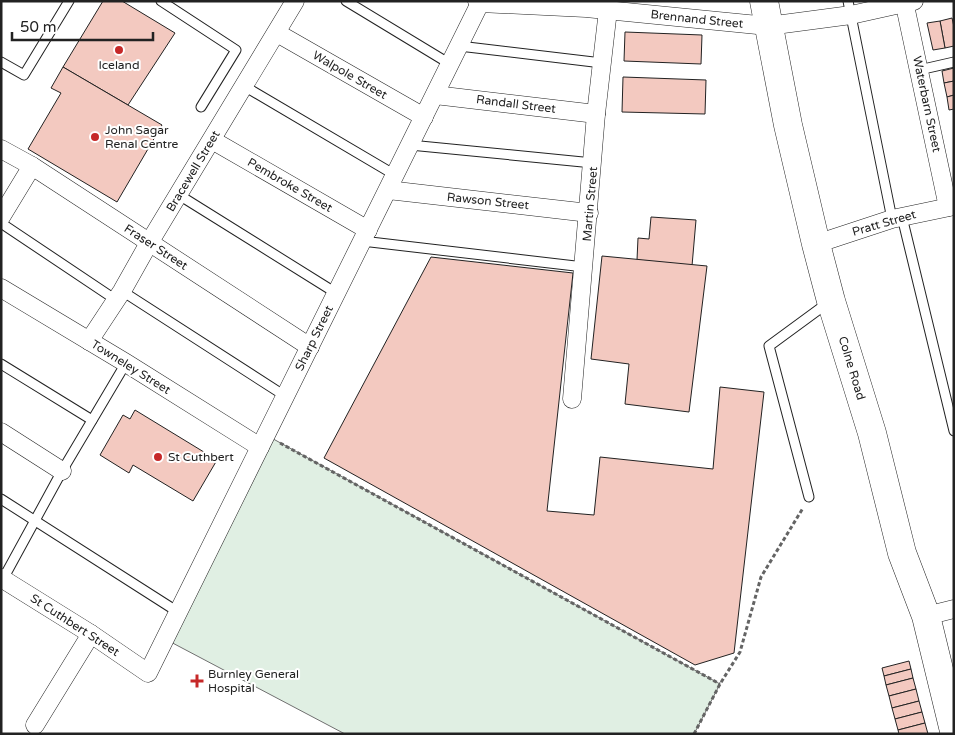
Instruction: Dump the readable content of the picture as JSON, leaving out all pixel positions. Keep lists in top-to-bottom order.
{
  "streets": {
    "main road": ["Colne Road"],
    "street": [
      "Brennand Street",
      "Walpole Street",
      "Randall Street",
      "Waterbarn Street",
      "Bracewell Street",
      "Pembroke Street",
      "Rawson Street",
      "Martin Street",
      "Pratt Street",
      "Fraser Street",
      "Sharp Street",
      "Towneley Street",
      "St Cuthbert Street"
    ]
  },
  "crossings": [
    ["Brennand Street", "Waterbarn Street"],
    ["Brennand Street", "Martin Street"],
    ["Brennand Street", "Sharp Street"],
    ["Brennand Street", "Colne Road"],
    ["Walpole Street", "Bracewell Street"],
    ["Walpole Street", "Sharp Street"],
    ["Randall Street", "Martin Street"],
    ["Randall Street", "Sharp Street"],
    ["Waterbarn Street", "Pratt Street"],
    ["Bracewell Street", "Pembroke Street"],
    ["Bracewell Street", "Fraser Street"],
    ["Bracewell Street", "Towneley Street"],
    ["Pembroke Street", "Sharp Street"],
    ["Rawson Street", "Martin Street"],
    ["Rawson Street", "Sharp Street"],
    ["Pratt Street", "Colne Road"],
    ["Fraser Street", "Sharp Street"],
    ["Sharp Street", "Towneley Street"],
    ["Sharp Street", "St Cuthbert Street"]
  ],
  "places": {
    "other": ["Iceland", "John Sagar Renal Centre", "St Cuthbert"],
    "health": ["Burnley General Hospital"]
  },
  "scale_bar": "50 m"
}
